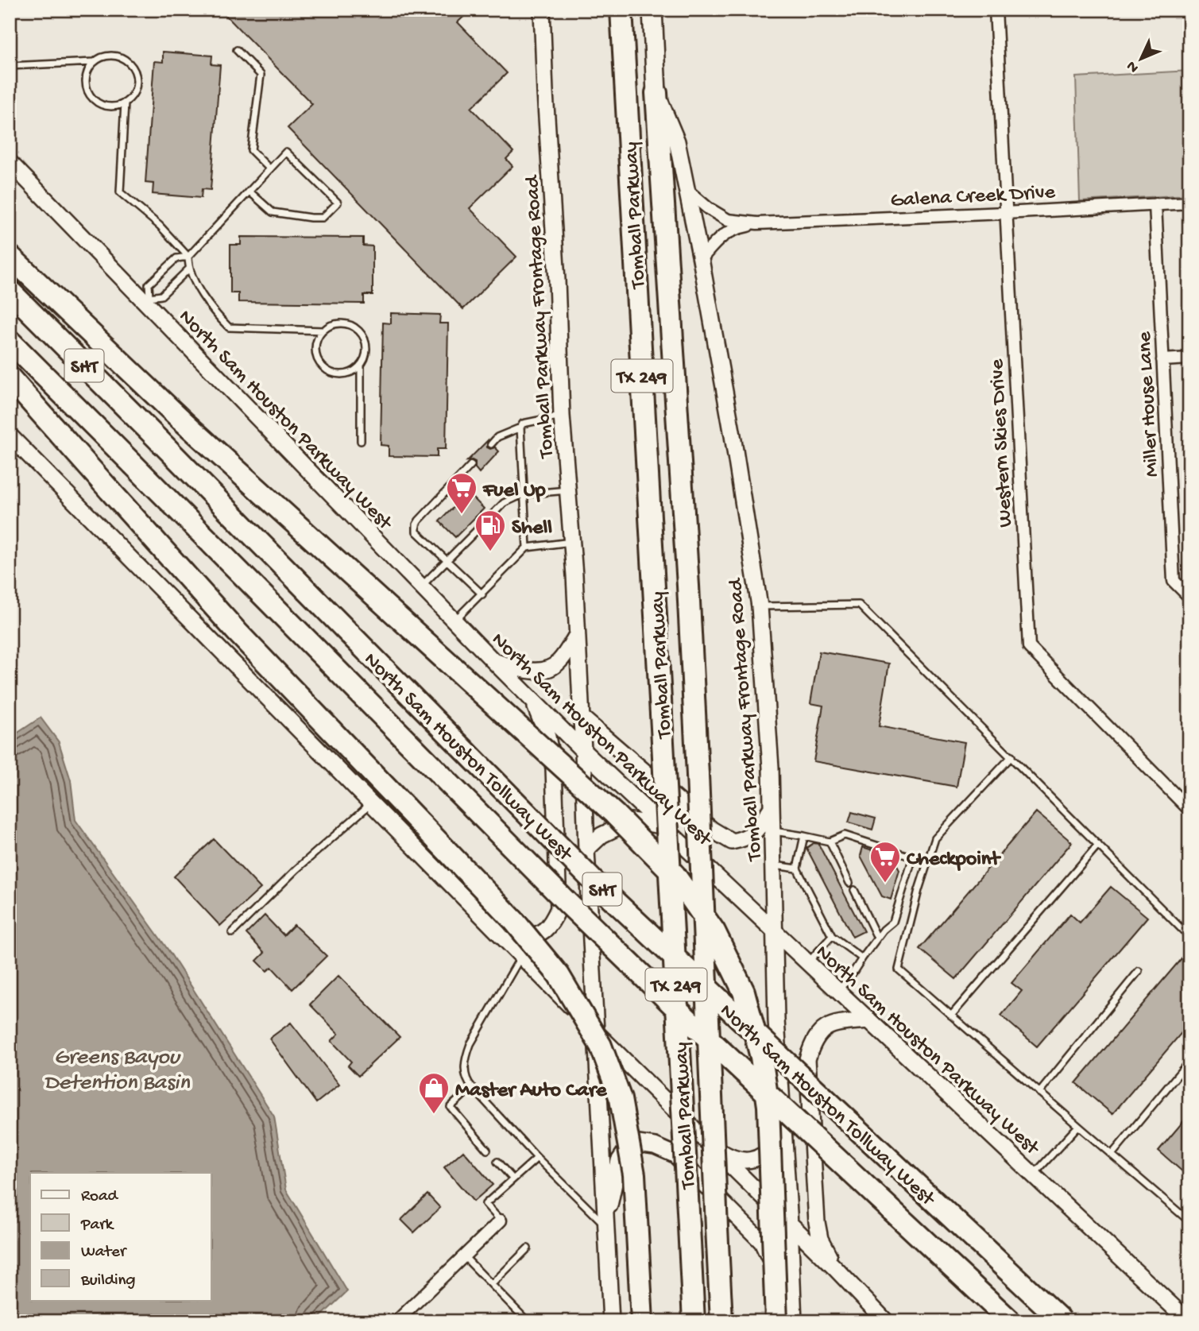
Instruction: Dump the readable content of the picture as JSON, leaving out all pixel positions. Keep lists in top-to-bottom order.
{
  "streets": {
    "highway": [
      "Tomball Parkway",
      "SHT",
      "TX 249",
      "North Sam Houston Tollway West"
    ],
    "main road": ["Tomball Parkway Frontage Road", "North Sam Houston Parkway West"],
    "street": ["Galena Creek Drive", "Miller House Lane", "Western Skies Drive"]
  },
  "crossings": [
    ["Galena Creek Drive", "Tomball Parkway Frontage Road"],
    ["Galena Creek Drive", "Miller House Lane"],
    ["Galena Creek Drive", "Western Skies Drive"],
    ["Tomball Parkway", "Tomball Parkway Frontage Road"],
    ["Tomball Parkway Frontage Road", "North Sam Houston Parkway West"]
  ],
  "water": ["Greens Bayou Detention Basin"],
  "places": {
    "supermarket": ["Fuel Up", "Checkpoint"],
    "fuel station": ["Shell"],
    "shop": ["Master Auto Care"]
  },
  "legend": [
    "Road",
    "Park",
    "Water",
    "Building"
  ],
  "north": "bottom left"
}
